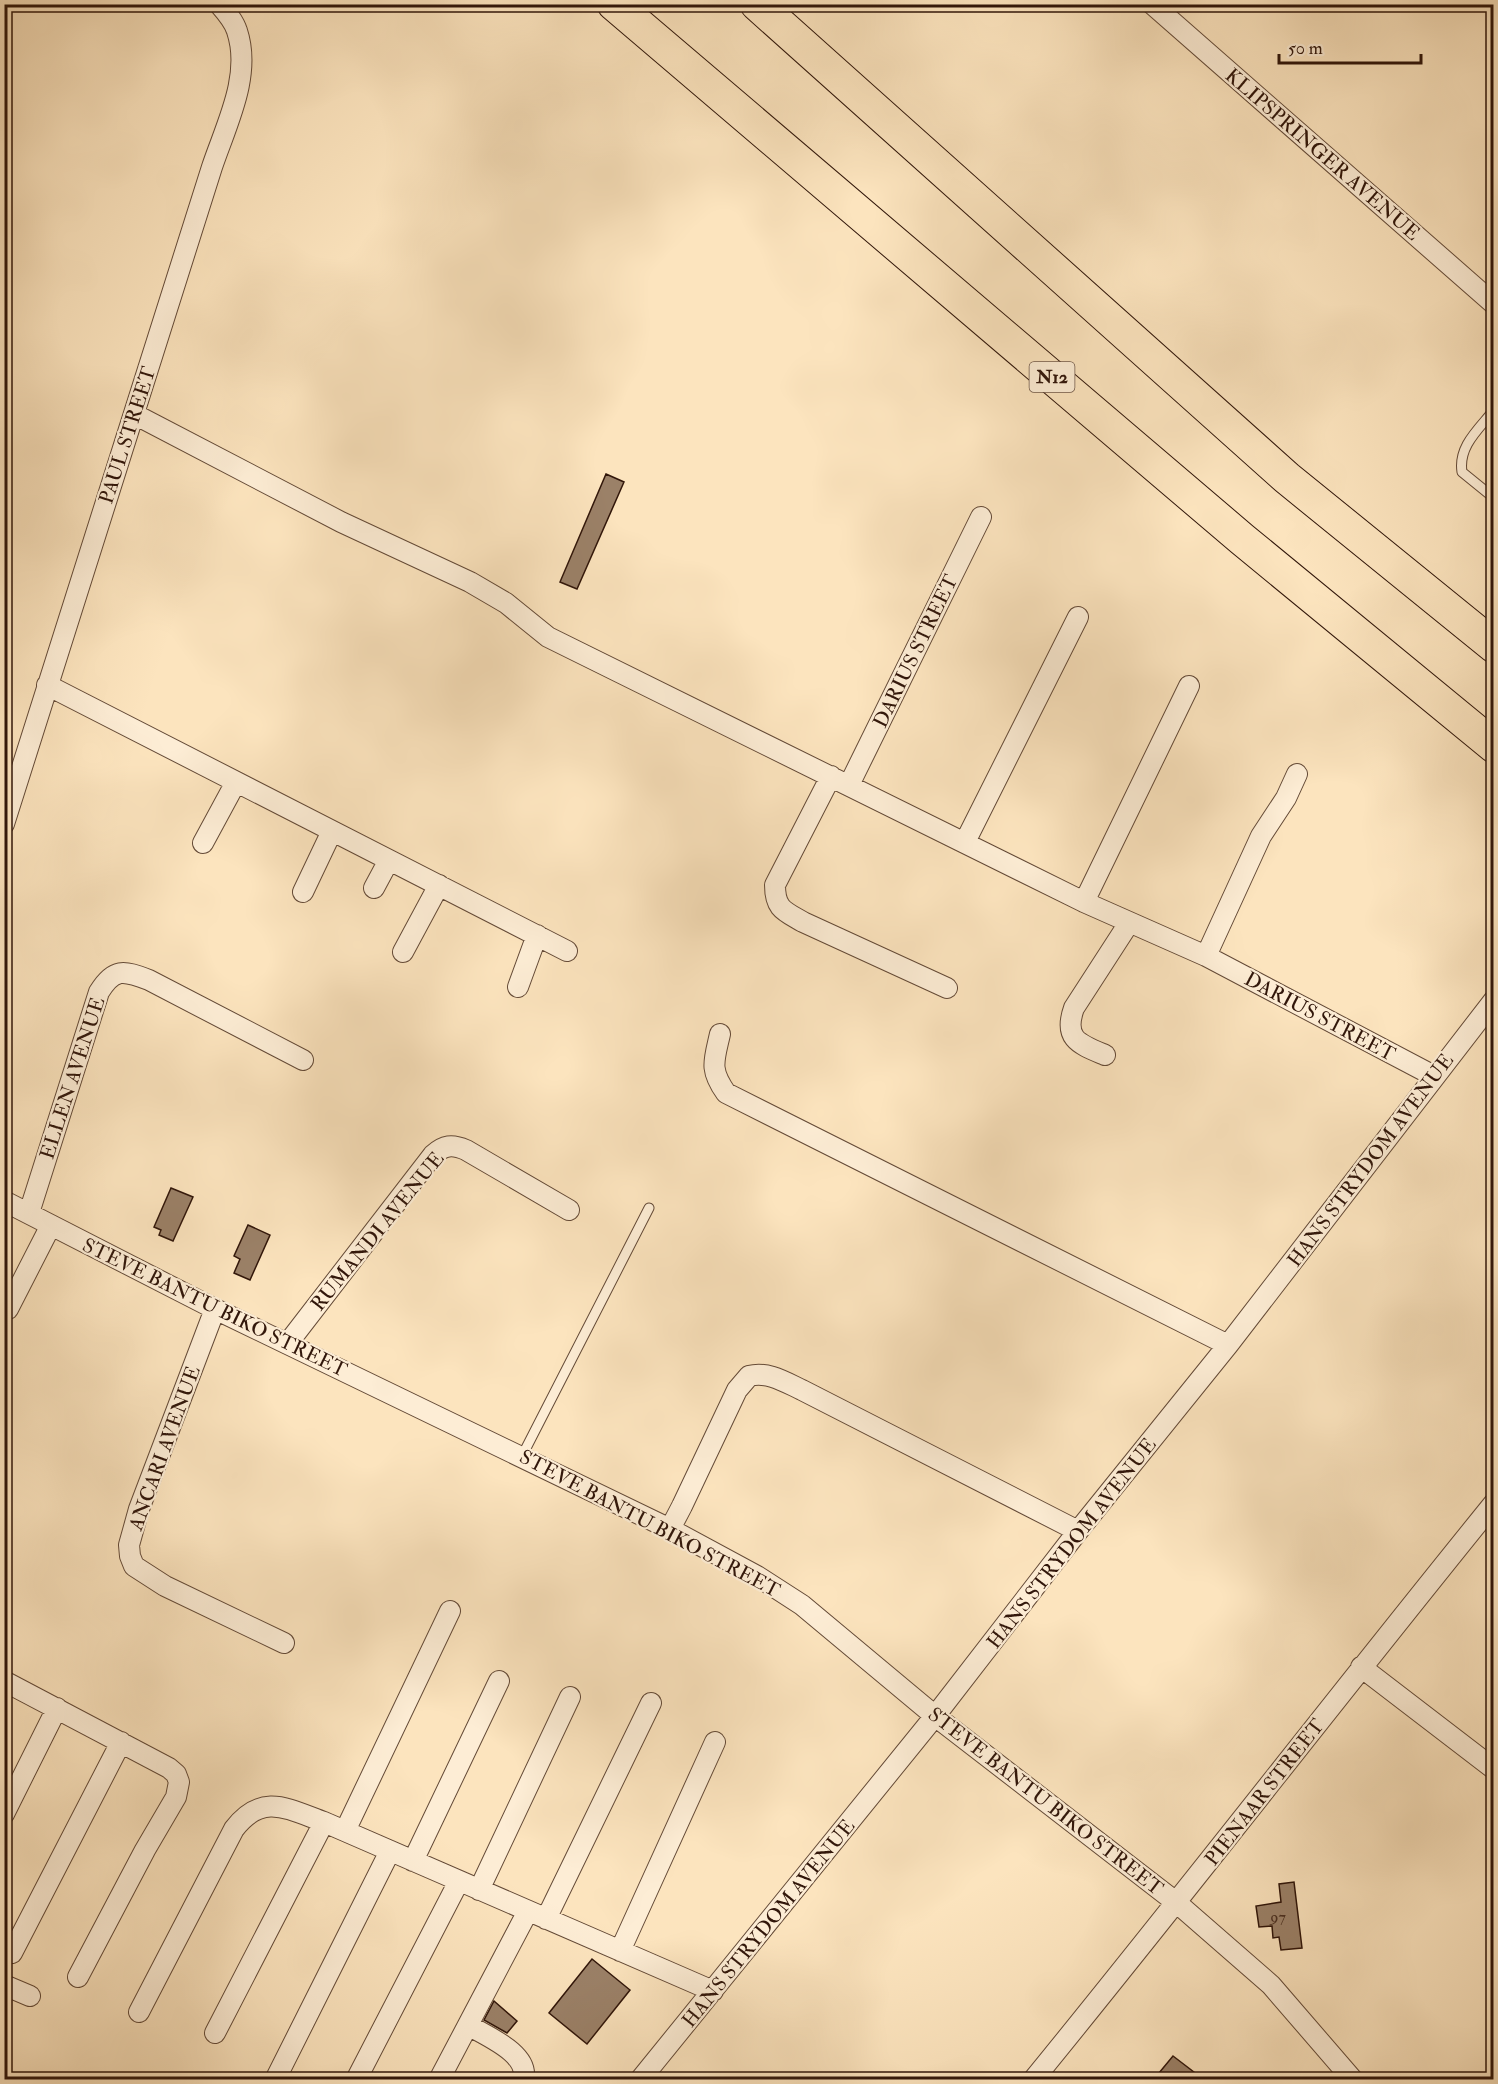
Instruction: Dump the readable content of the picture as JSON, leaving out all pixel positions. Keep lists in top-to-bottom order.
{
  "streets": {
    "highway": ["N12"],
    "street": [
      "KLIPSPRINGER AVENUE",
      "PAUL STREET",
      "DARIUS STREET",
      "ELLEN AVENUE",
      "HANS STRYDOM AVENUE",
      "RUMANDI AVENUE",
      "STEVE BANTU BIKO STREET",
      "ANCARI AVENUE",
      "PIENAAR STREET"
    ]
  },
  "crossings": [
    ["PAUL STREET", "DARIUS STREET"],
    ["DARIUS STREET", "HANS STRYDOM AVENUE"],
    ["ELLEN AVENUE", "STEVE BANTU BIKO STREET"],
    ["HANS STRYDOM AVENUE", "STEVE BANTU BIKO STREET"],
    ["RUMANDI AVENUE", "STEVE BANTU BIKO STREET"],
    ["STEVE BANTU BIKO STREET", "ANCARI AVENUE"],
    ["STEVE BANTU BIKO STREET", "PIENAAR STREET"]
  ],
  "house_numbers": ["97"],
  "scale_bar": "50 m"
}
